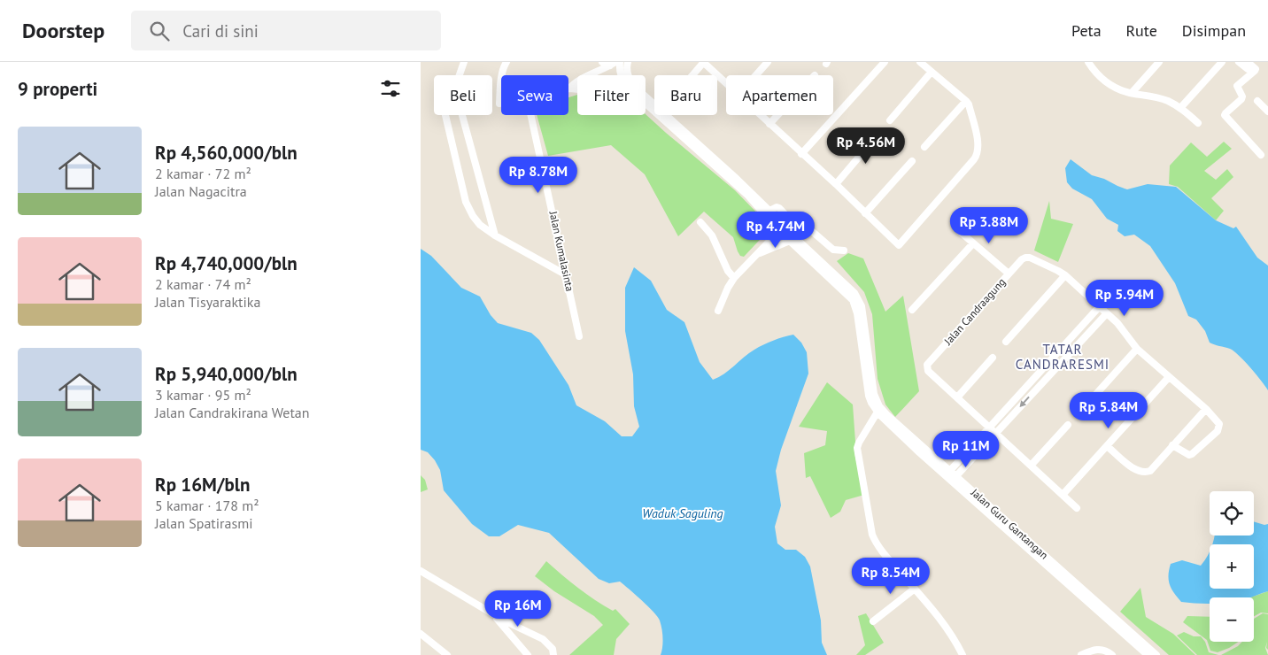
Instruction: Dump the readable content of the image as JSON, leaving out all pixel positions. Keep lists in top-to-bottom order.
{
  "streets": {
    "street": ["Jalan Kumalasinta", "Jalan Candraagung", "Jalan Guru Gantangan"]
  },
  "districts": ["TATAR CANDRARESMI"],
  "water": ["Waduk Saguling"],
  "page": {
    "header": "Doorstep",
    "search": "Cari di sini",
    "nav": ["Peta", "Rute", "Disimpan"],
    "heading": "9 properti",
    "chip": [
      "Beli",
      "Sewa",
      "Filter",
      "Baru",
      "Apartemen"
    ],
    "list": [
      {
        "name": "Rp 4,560,000/bln",
        "note": "2 kamar · 72 m² · Jalan Nagacitra"
      },
      {
        "name": "Rp 4,740,000/bln",
        "note": "2 kamar · 74 m² · Jalan Tisyaraktika"
      },
      {
        "name": "Rp 5,940,000/bln",
        "note": "3 kamar · 95 m² · Jalan Candrakirana Wetan"
      },
      {
        "name": "Rp 16M/bln",
        "note": "5 kamar · 178 m² · Jalan Spatirasmi"
      }
    ],
    "price": [
      "Rp 4.56M",
      "Rp 8.78M",
      "Rp 3.88M",
      "Rp 4.74M",
      "Rp 5.94M",
      "Rp 5.84M",
      "Rp 11M",
      "Rp 8.54M",
      "Rp 16M"
    ],
    "map_buttons": ["+", "−"]
  }
}
